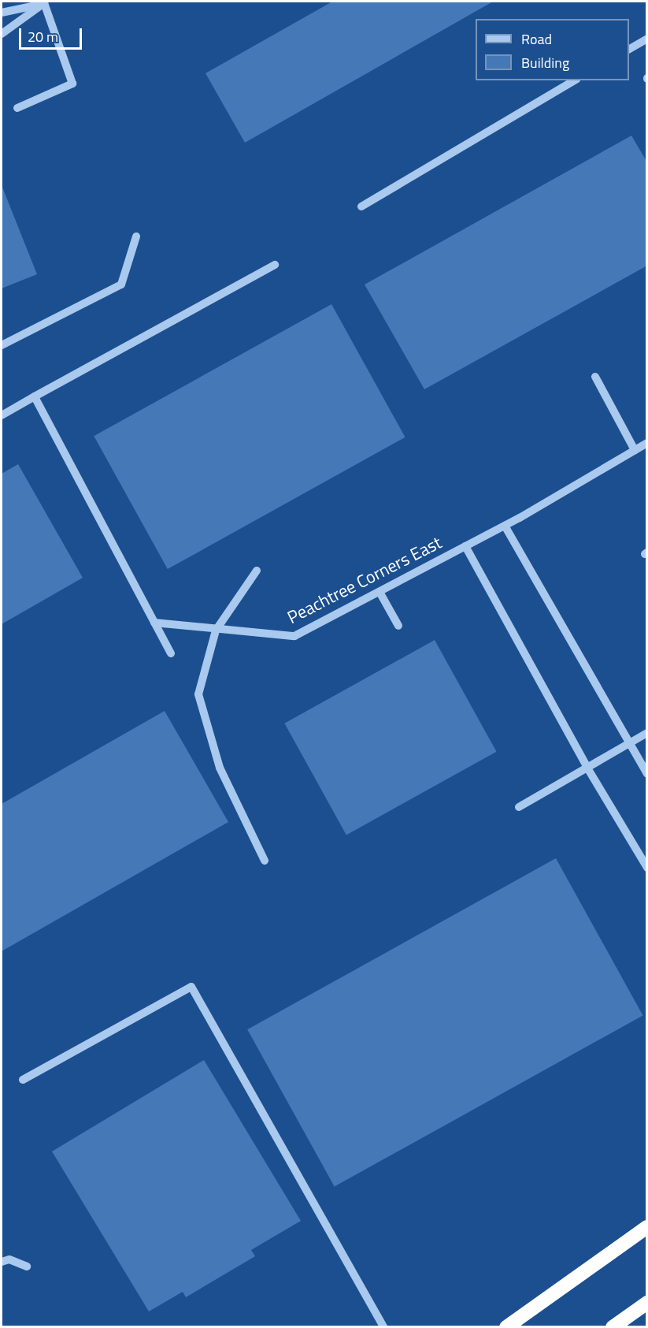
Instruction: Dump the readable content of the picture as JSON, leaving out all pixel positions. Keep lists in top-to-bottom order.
{
  "streets": {
    "street": ["Peachtree Corners East"]
  },
  "legend": ["Road", "Building"],
  "scale_bar": "20 m"
}
